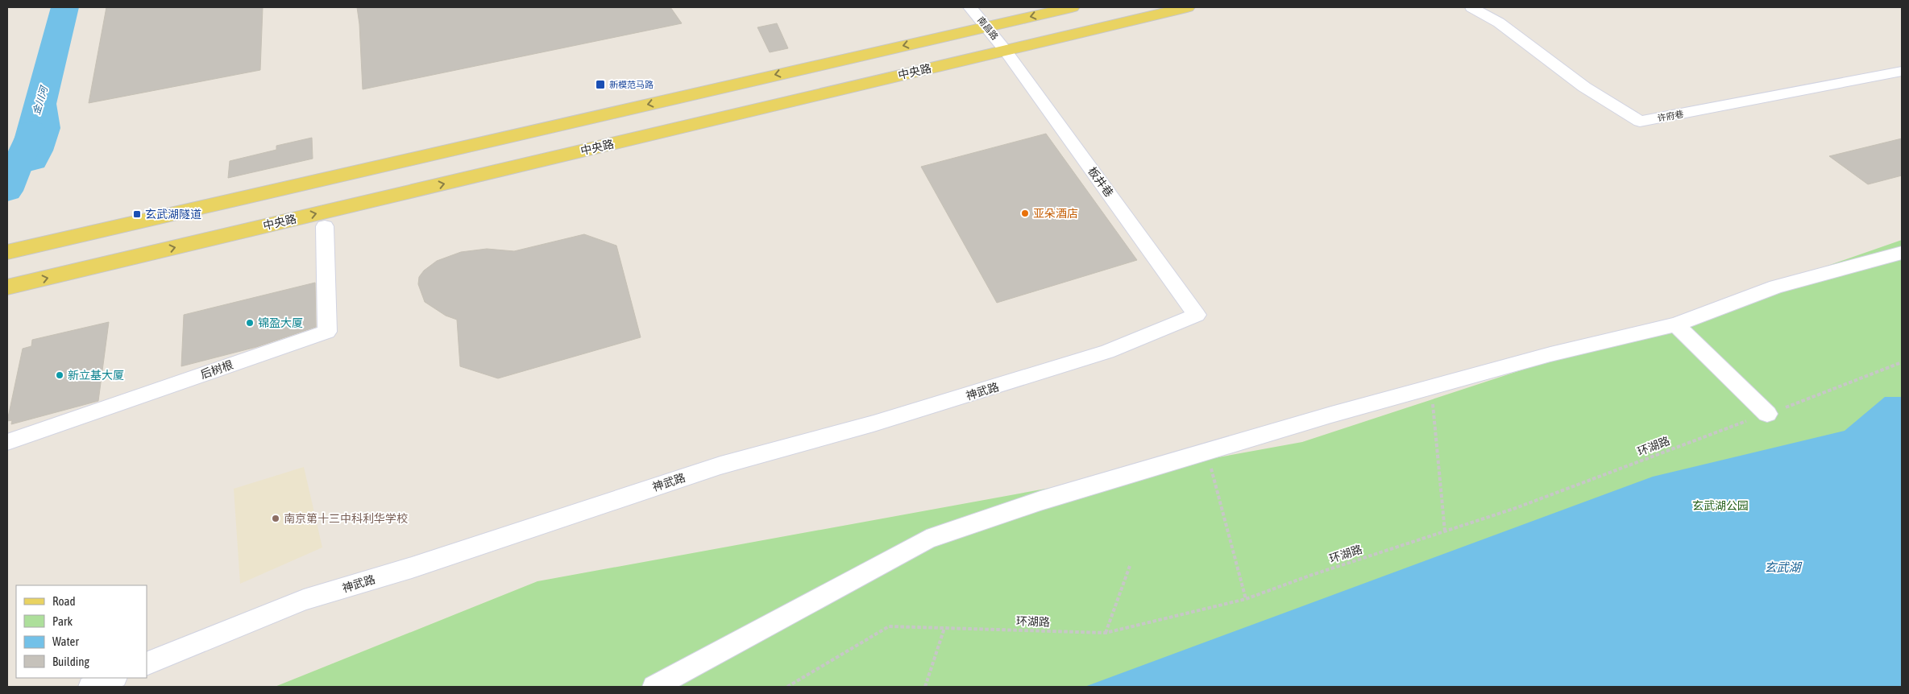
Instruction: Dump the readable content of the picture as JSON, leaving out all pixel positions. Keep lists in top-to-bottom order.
{
  "streets": {
    "main road": ["中央路"],
    "street": [
      "南昌路",
      "许府巷",
      "板井巷",
      "后树根",
      "神武路"
    ],
    "path": ["环湖路"]
  },
  "crossings": [
    ["南昌路", "中央路"],
    ["南昌路", "板井巷"],
    ["中央路", "板井巷"],
    ["板井巷", "神武路"]
  ],
  "water": ["金川河", "玄武湖"],
  "parks": ["玄武湖公园"],
  "places": {
    "transit": ["新模范马路", "玄武湖隧道"],
    "other": [
      "亚朵酒店",
      "锦盈大厦",
      "新立基大厦",
      "南京第十三中科利华学校"
    ]
  },
  "legend": [
    "Road",
    "Park",
    "Water",
    "Building"
  ]
}
